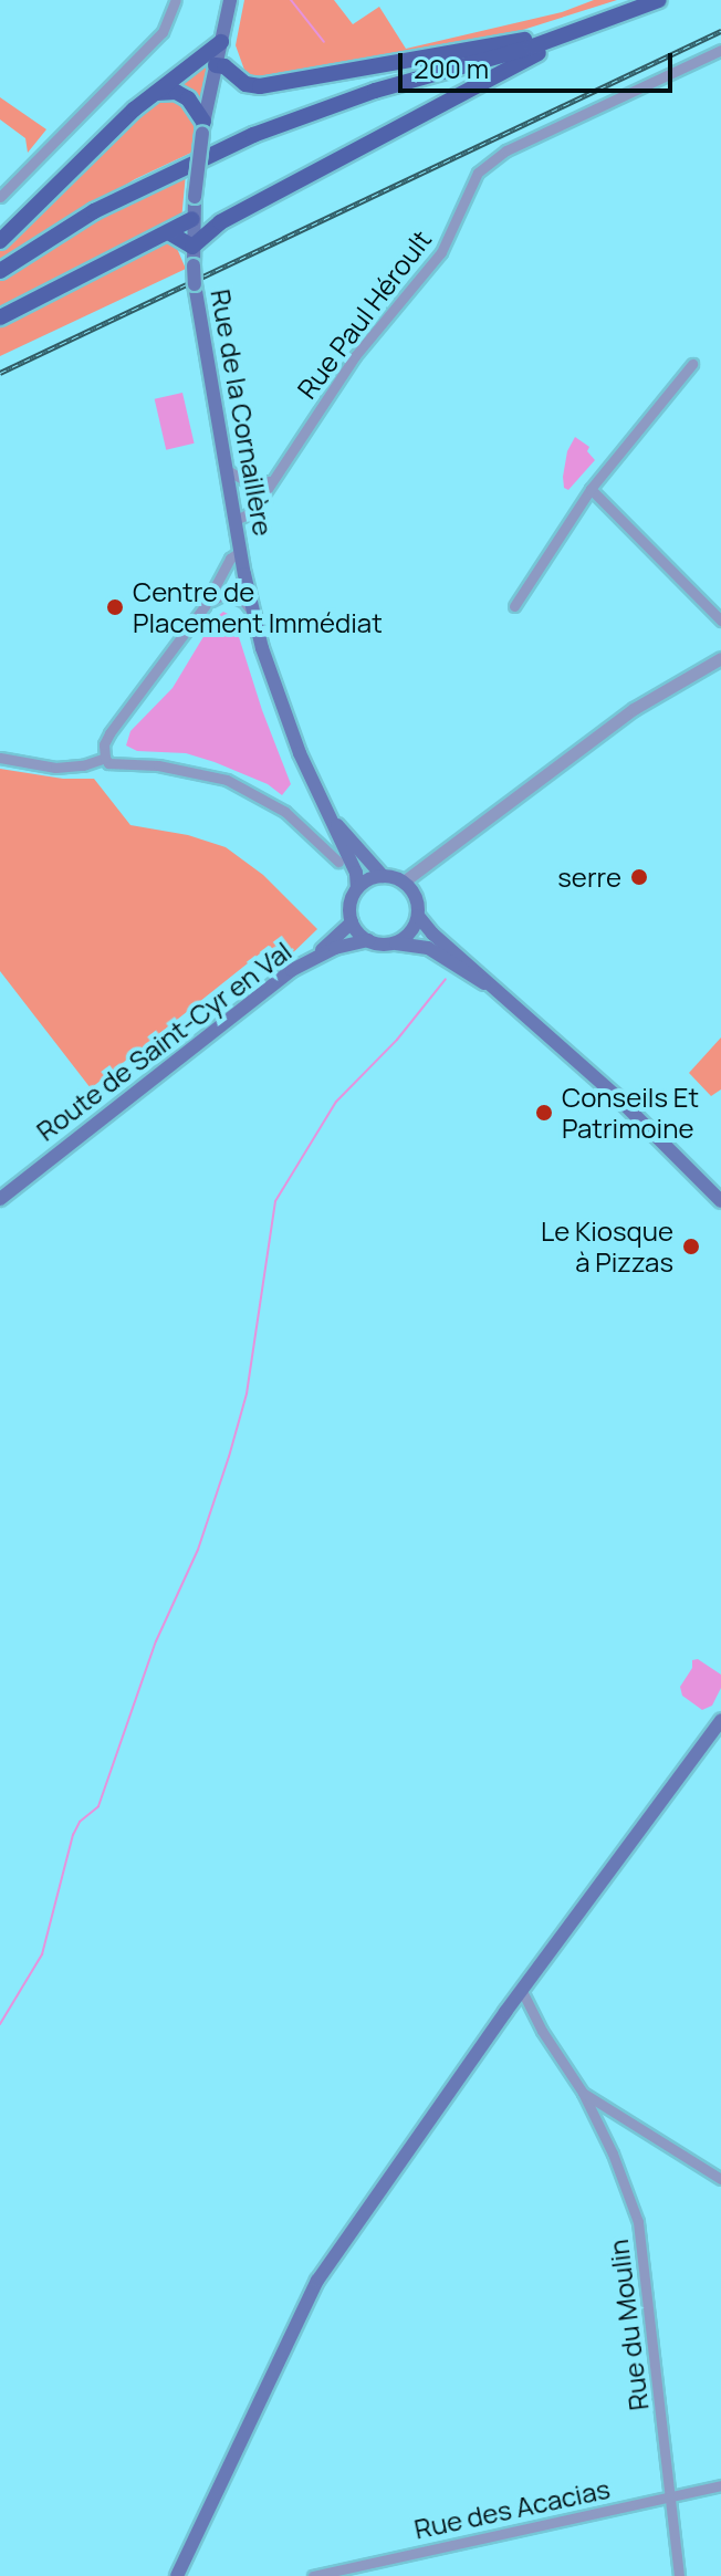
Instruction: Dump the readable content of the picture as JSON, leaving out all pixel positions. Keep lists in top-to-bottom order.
{
  "streets": {
    "main road": ["Rue de la Cornaillère", "Route de Saint-Cyr en Val"],
    "street": ["Rue Paul Héroult", "Rue du Moulin", "Rue des Acacias"]
  },
  "crossings": [
    ["Rue Paul Héroult", "Rue de la Cornaillère"],
    ["Rue de la Cornaillère", "Route de Saint-Cyr en Val"],
    ["Rue du Moulin", "Rue des Acacias"]
  ],
  "places": [
    "Centre de Placement Immédiat",
    "serre",
    "Conseils Et Patrimoine",
    "Le Kiosque à Pizzas"
  ],
  "scale_bar": "200 m"
}
